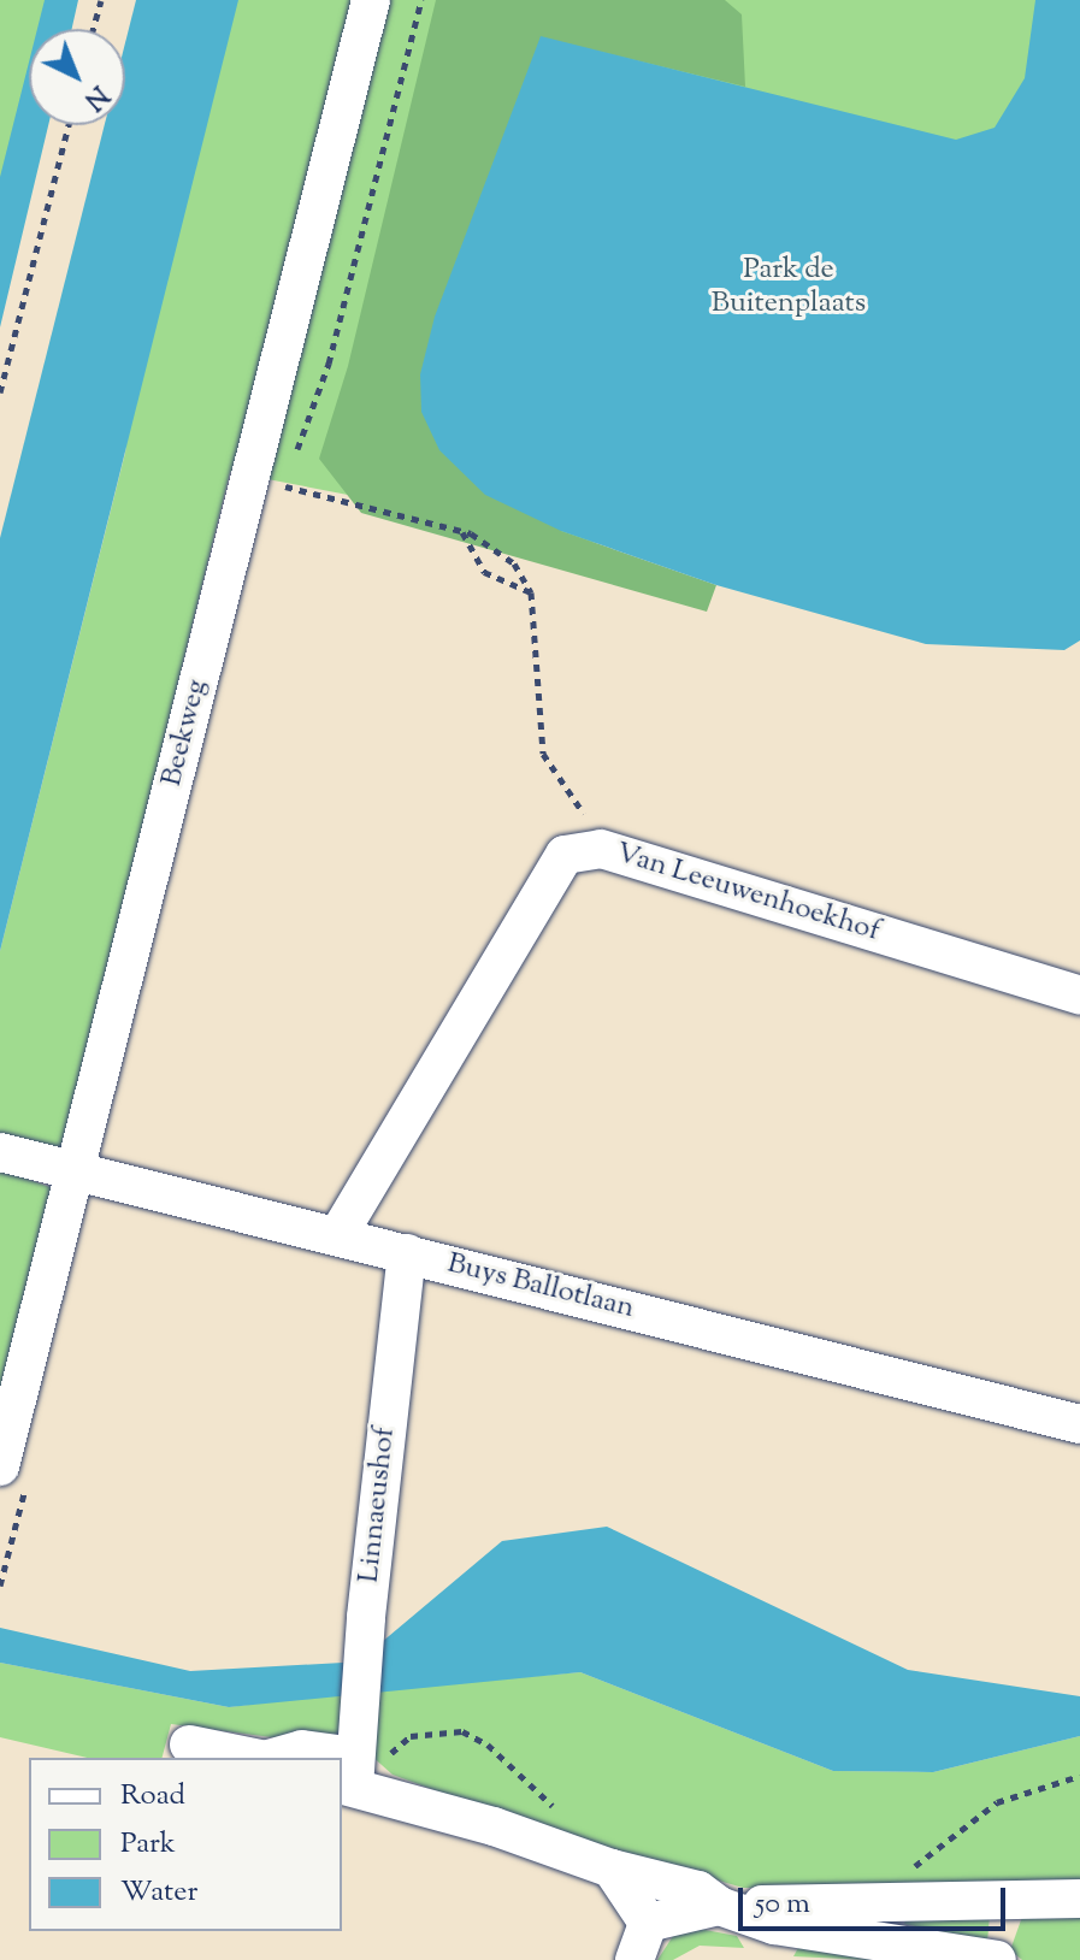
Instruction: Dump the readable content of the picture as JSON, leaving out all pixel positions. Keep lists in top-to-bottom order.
{
  "streets": {
    "street": [
      "Beekweg",
      "Van Leeuwenhoekhof",
      "Buys Ballotlaan",
      "Linnaeushof"
    ]
  },
  "crossings": [
    ["Beekweg", "Buys Ballotlaan"],
    ["Van Leeuwenhoekhof", "Buys Ballotlaan"],
    ["Buys Ballotlaan", "Linnaeushof"]
  ],
  "parks": ["Park de Buitenplaats"],
  "legend": ["Road", "Park", "Water"],
  "scale_bar": "50 m",
  "north": "bottom right"
}
